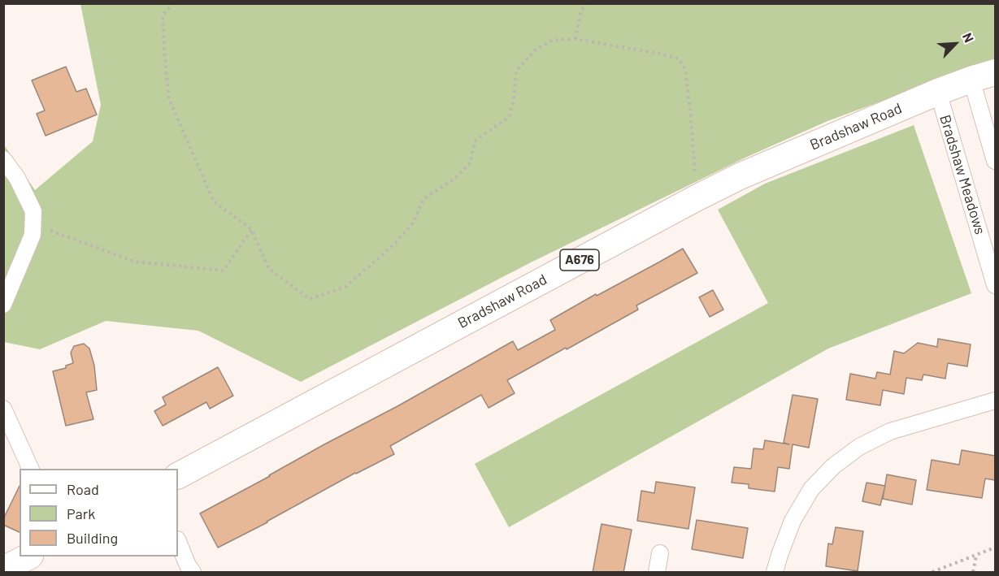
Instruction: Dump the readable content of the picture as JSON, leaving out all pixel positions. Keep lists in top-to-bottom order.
{
  "streets": {
    "main road": ["Bradshaw Road", "A676"],
    "street": ["Bradshaw Meadows"]
  },
  "crossings": [
    ["Bradshaw Road", "Bradshaw Meadows"]
  ],
  "legend": ["Road", "Park", "Building"],
  "north": "top right"
}
